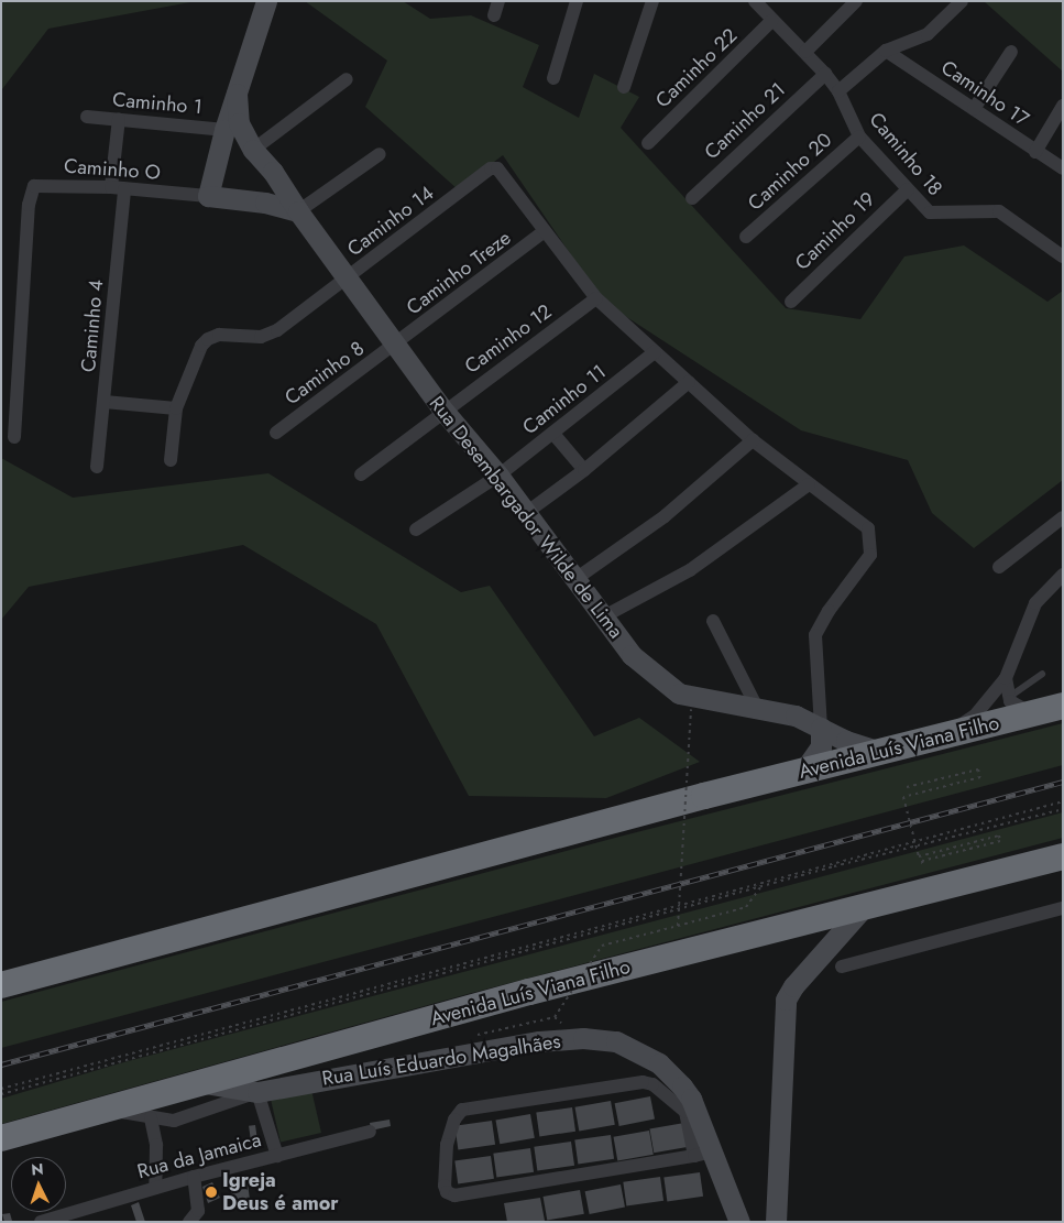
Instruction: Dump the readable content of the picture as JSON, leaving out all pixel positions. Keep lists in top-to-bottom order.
{
  "streets": {
    "highway": ["Avenida Luís Viana Filho"],
    "main road": ["Rua Desembargador Wilde de Lima", "Rua Luís Eduardo Magalhães"],
    "street": [
      "Caminho 22",
      "Caminho 17",
      "Caminho 1",
      "Caminho 21",
      "Caminho 18",
      "Caminho O",
      "Caminho 20",
      "Caminho 14",
      "Caminho 19",
      "Caminho Treze",
      "Caminho 4",
      "Caminho 12",
      "Caminho 8",
      "Caminho 11",
      "Rua da Jamaica"
    ]
  },
  "crossings": [
    ["Caminho 22", "Caminho 18"],
    ["Caminho 1", "Caminho 4"],
    ["Caminho 1", "Rua Desembargador Wilde de Lima"],
    ["Caminho 21", "Caminho 18"],
    ["Caminho 18", "Caminho 20"],
    ["Caminho 18", "Caminho 19"],
    ["Caminho O", "Caminho 4"],
    ["Caminho 14", "Caminho Treze"],
    ["Caminho 14", "Rua Desembargador Wilde de Lima"],
    ["Caminho Treze", "Caminho 8"],
    ["Caminho Treze", "Rua Desembargador Wilde de Lima"],
    ["Caminho 12", "Rua Desembargador Wilde de Lima"],
    ["Caminho 8", "Rua Desembargador Wilde de Lima"],
    ["Caminho 11", "Rua Desembargador Wilde de Lima"],
    ["Rua Desembargador Wilde de Lima", "Avenida Luís Viana Filho"],
    ["Avenida Luís Viana Filho", "Rua Luís Eduardo Magalhães"]
  ],
  "places": ["Igreja Deus é amor"],
  "north": "top"
}
